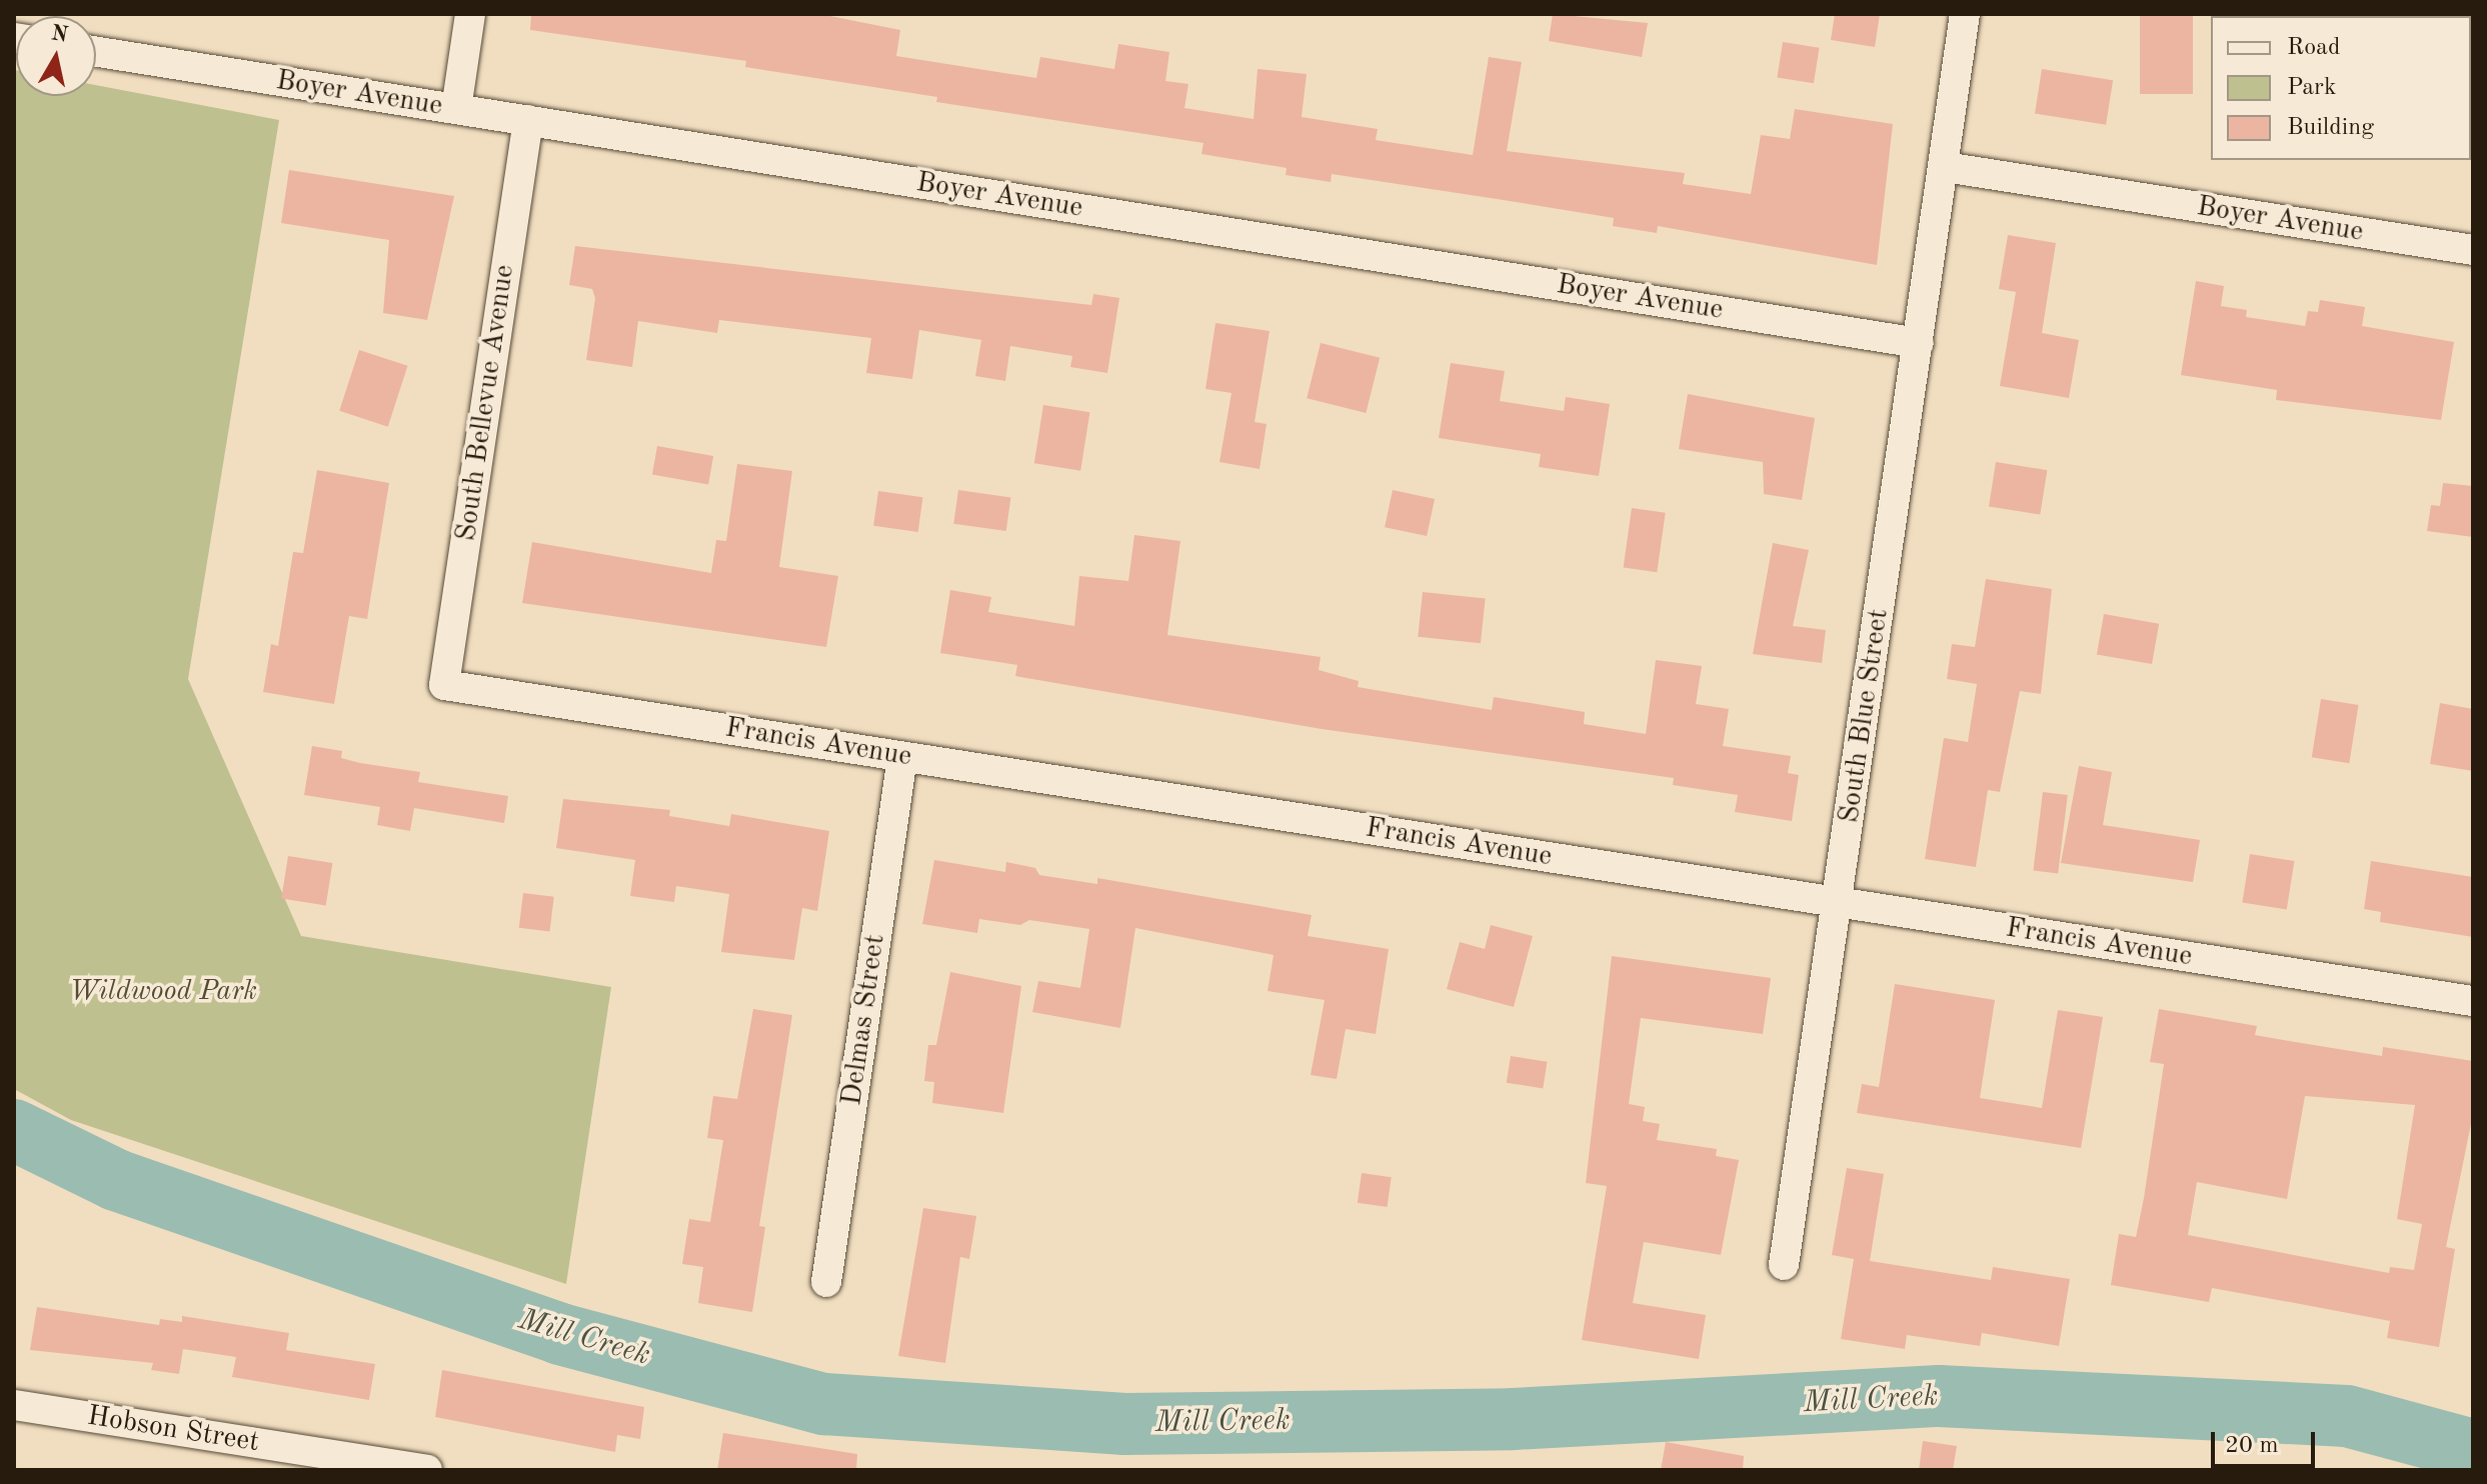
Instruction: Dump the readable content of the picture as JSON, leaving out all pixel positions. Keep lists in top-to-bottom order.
{
  "streets": {
    "street": [
      "Boyer Avenue",
      "South Bellevue Avenue",
      "South Blue Street",
      "Francis Avenue",
      "Delmas Street",
      "Hobson Street"
    ]
  },
  "crossings": [
    ["Boyer Avenue", "South Bellevue Avenue"],
    ["Boyer Avenue", "South Blue Street"],
    ["South Bellevue Avenue", "Francis Avenue"],
    ["South Blue Street", "Francis Avenue"],
    ["Francis Avenue", "Delmas Street"]
  ],
  "water": ["Mill Creek"],
  "parks": ["Wildwood Park"],
  "legend": ["Road", "Park", "Building"],
  "scale_bar": "20 m",
  "north": "top"
}
